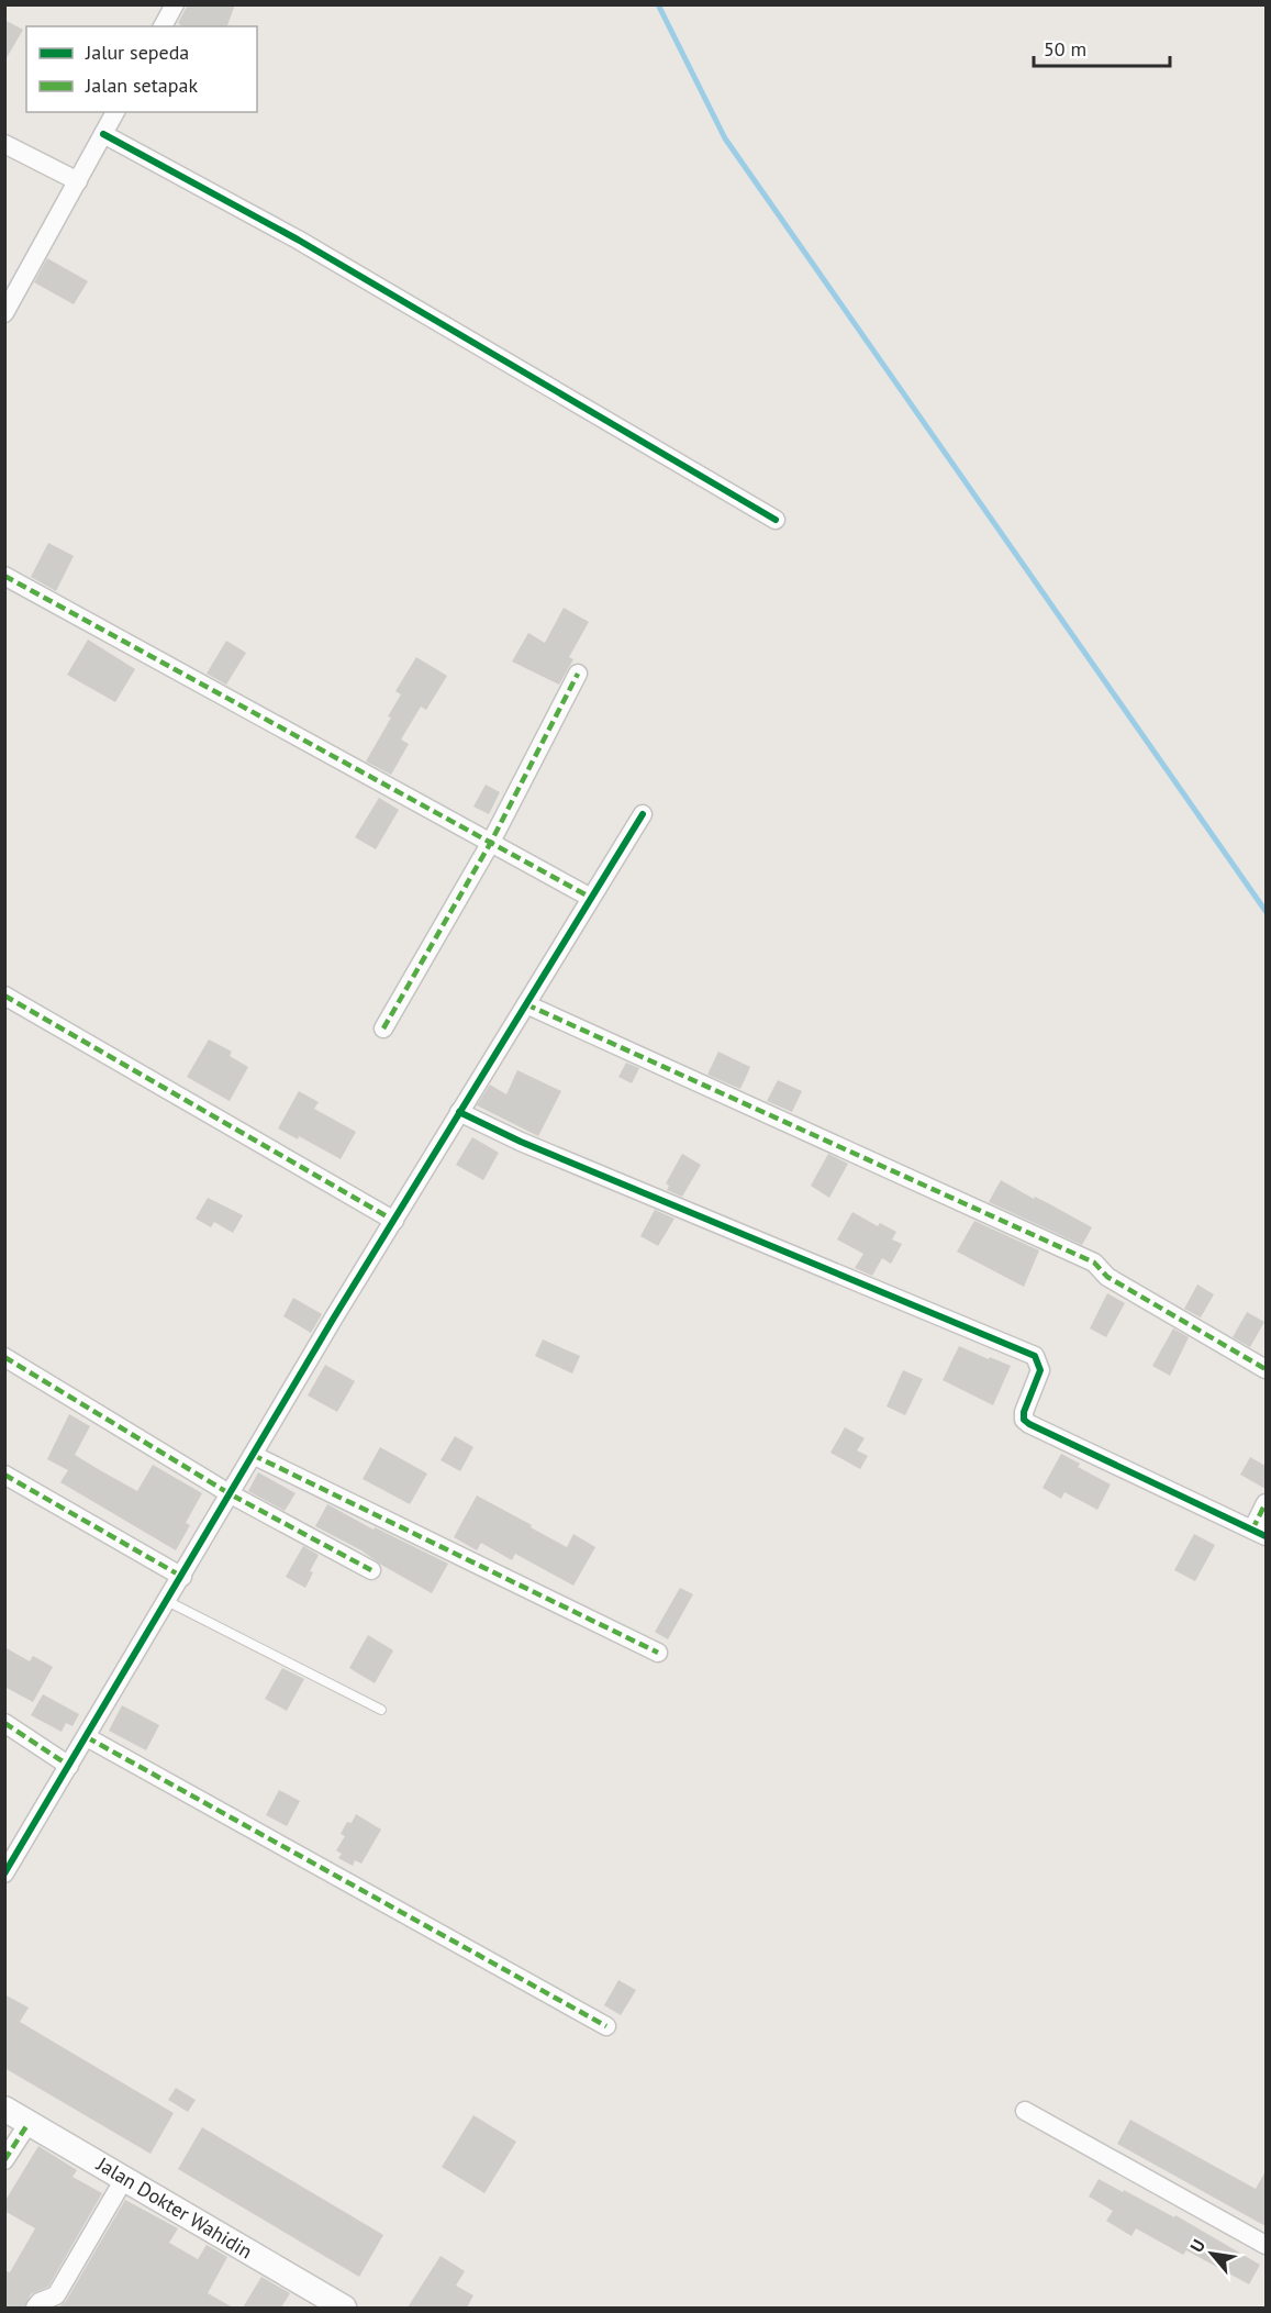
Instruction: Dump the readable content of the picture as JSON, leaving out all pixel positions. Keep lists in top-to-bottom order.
{
  "streets": {
    "street": ["Jalan Dokter Wahidin"]
  },
  "legend": ["Jalur sepeda", "Jalan setapak"],
  "scale_bar": "50 m",
  "north": "top left"
}
